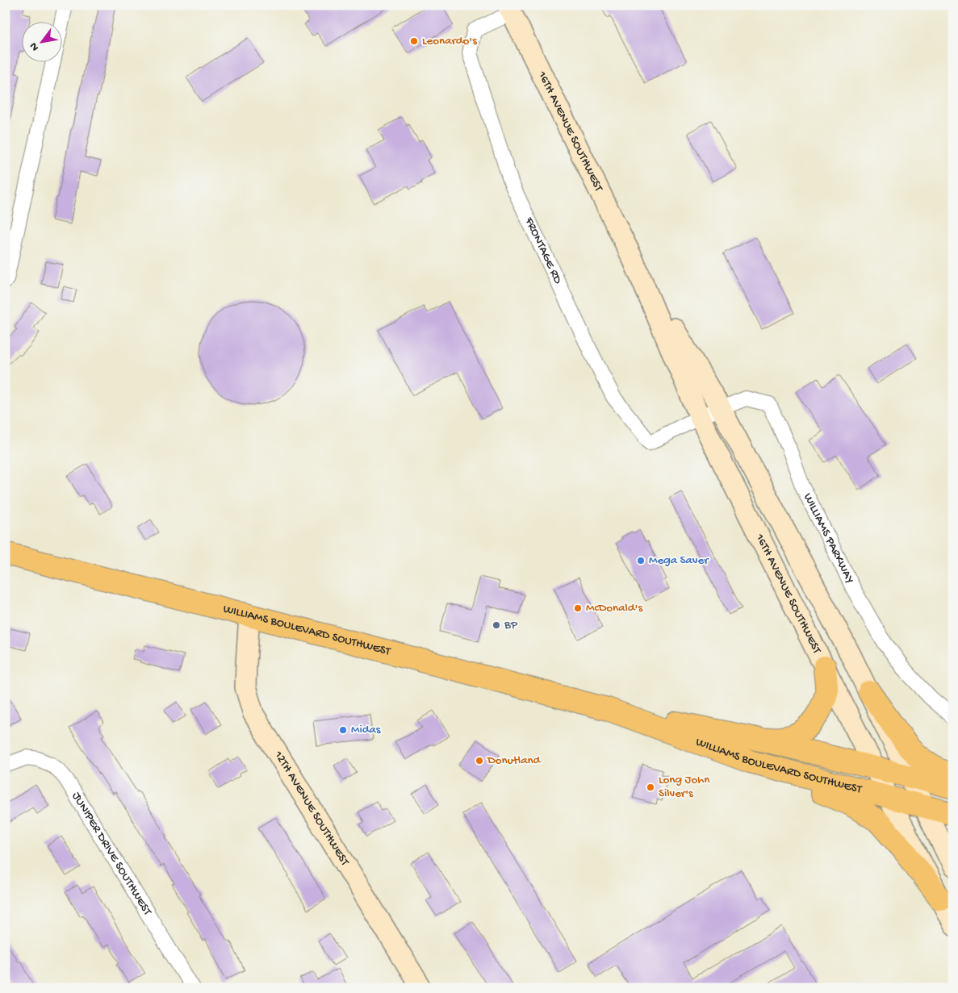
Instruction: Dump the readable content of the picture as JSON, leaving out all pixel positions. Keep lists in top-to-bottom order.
{
  "streets": {
    "main road": ["16TH AVENUE SOUTHWEST", "WILLIAMS BOULEVARD SOUTHWEST", "12TH AVENUE SOUTHWEST"],
    "street": ["FRONTAGE RD", "WILLIAMS PARKWAY", "JUNIPER DRIVE SOUTHWEST"]
  },
  "crossings": [
    ["16TH AVENUE SOUTHWEST", "FRONTAGE RD"],
    ["16TH AVENUE SOUTHWEST", "WILLIAMS PARKWAY"],
    ["16TH AVENUE SOUTHWEST", "WILLIAMS BOULEVARD SOUTHWEST"],
    ["FRONTAGE RD", "WILLIAMS PARKWAY"],
    ["WILLIAMS BOULEVARD SOUTHWEST", "12TH AVENUE SOUTHWEST"]
  ],
  "places": [
    "Leonardo's",
    "Mega Saver",
    "McDonald's",
    "BP",
    "Midas",
    "Donutland",
    "Long John Silver's"
  ],
  "north": "bottom left"
}
